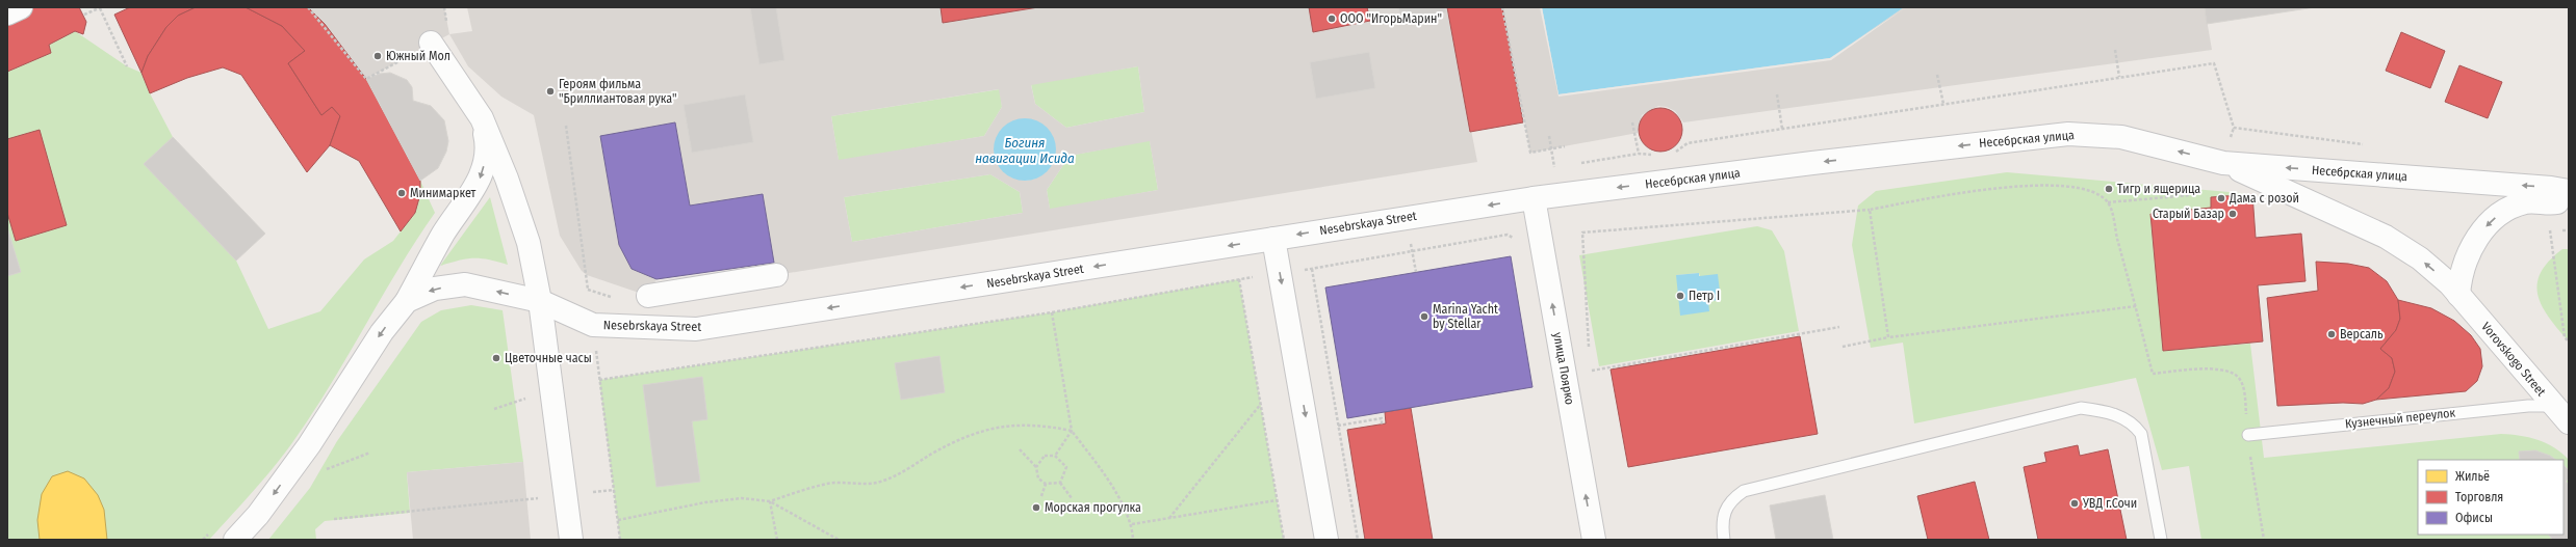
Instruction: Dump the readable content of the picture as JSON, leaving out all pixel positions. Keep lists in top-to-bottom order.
{
  "streets": {
    "main road": [
      "Несебрская улица",
      "Nesebrskaya Street",
      "Vorovskogo Street",
      "улица Поярко"
    ],
    "lane": ["Кузнечный переулок"]
  },
  "crossings": [
    ["Несебрская улица", "Nesebrskaya Street"],
    ["Несебрская улица", "Vorovskogo Street"],
    ["Несебрская улица", "улица Поярко"],
    ["Nesebrskaya Street", "улица Поярко"],
    ["Vorovskogo Street", "Кузнечный переулок"]
  ],
  "one_way": [
    "Несебрская улица",
    "Nesebrskaya Street",
    "Vorovskogo Street",
    "улица Поярко"
  ],
  "water": ["Богиня навигации Исида"],
  "places": [
    "ООО \"ИгорьМарин\"",
    "Южный Мол",
    "Героям фильма \"Бриллиантовая рука\"",
    "Тигр и ящерица",
    "Минимаркет",
    "Дама с розой",
    "Старый Базар",
    "Петр I",
    "Marina Yacht by Stellar",
    "Версаль",
    "Цветочные часы",
    "УВД г.Сочи",
    "Морская прогулка"
  ],
  "legend": ["Жильё", "Торговля", "Офисы"]
}
